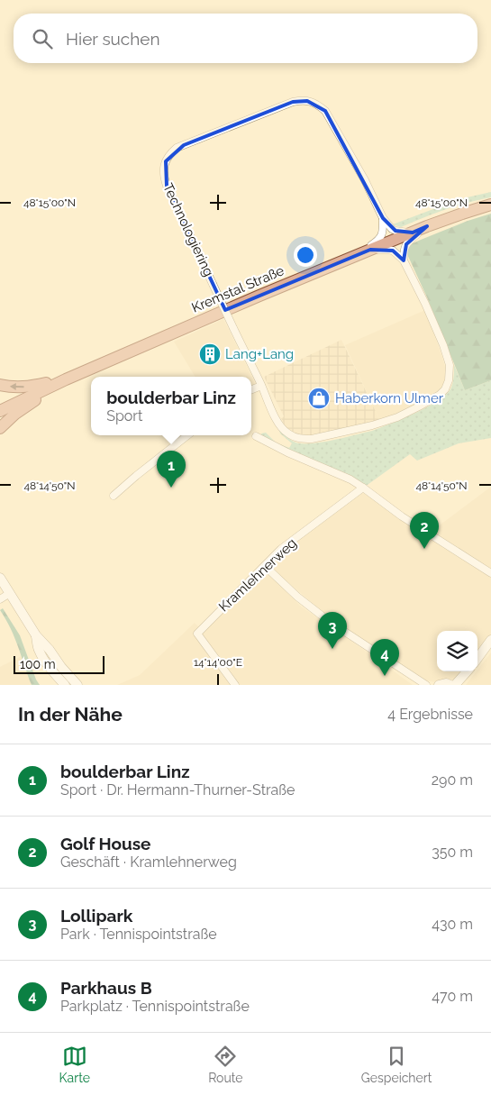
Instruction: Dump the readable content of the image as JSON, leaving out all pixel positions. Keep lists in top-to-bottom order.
{
  "streets": {
    "main road": ["Kremstal Straße"],
    "street": ["Technologiering", "Kramlehnerweg"]
  },
  "crossings": [
    ["Technologiering", "Kremstal Straße"]
  ],
  "places": {
    "building": ["Lang+Lang"],
    "shop": ["Haberkorn Ulmer"]
  },
  "scale_bar": "100 m",
  "page": {
    "search": "Hier suchen",
    "popup": ["boulderbar Linz", "Sport"],
    "pins": [
      "1",
      "2",
      "3",
      "4"
    ],
    "scale": "100 m",
    "heading": ["In der Nähe", "4 Ergebnisse"],
    "list": [
      {
        "mark": "1",
        "name": "boulderbar Linz",
        "note": "Sport · Dr. Hermann-Thurner-Straße",
        "value": "290 m"
      },
      {
        "mark": "2",
        "name": "Golf House",
        "note": "Geschäft · Kramlehnerweg",
        "value": "350 m"
      },
      {
        "mark": "3",
        "name": "Lollipark",
        "note": "Park · Tennispointstraße",
        "value": "430 m"
      },
      {
        "mark": "4",
        "name": "Parkhaus B",
        "note": "Parkplatz · Tennispointstraße",
        "value": "470 m"
      }
    ],
    "nav": ["Karte", "Route", "Gespeichert"]
  },
  "coordinates": ["48°15'00\"N", "48°14'50\"N", "14°14'00\"E"]
}
